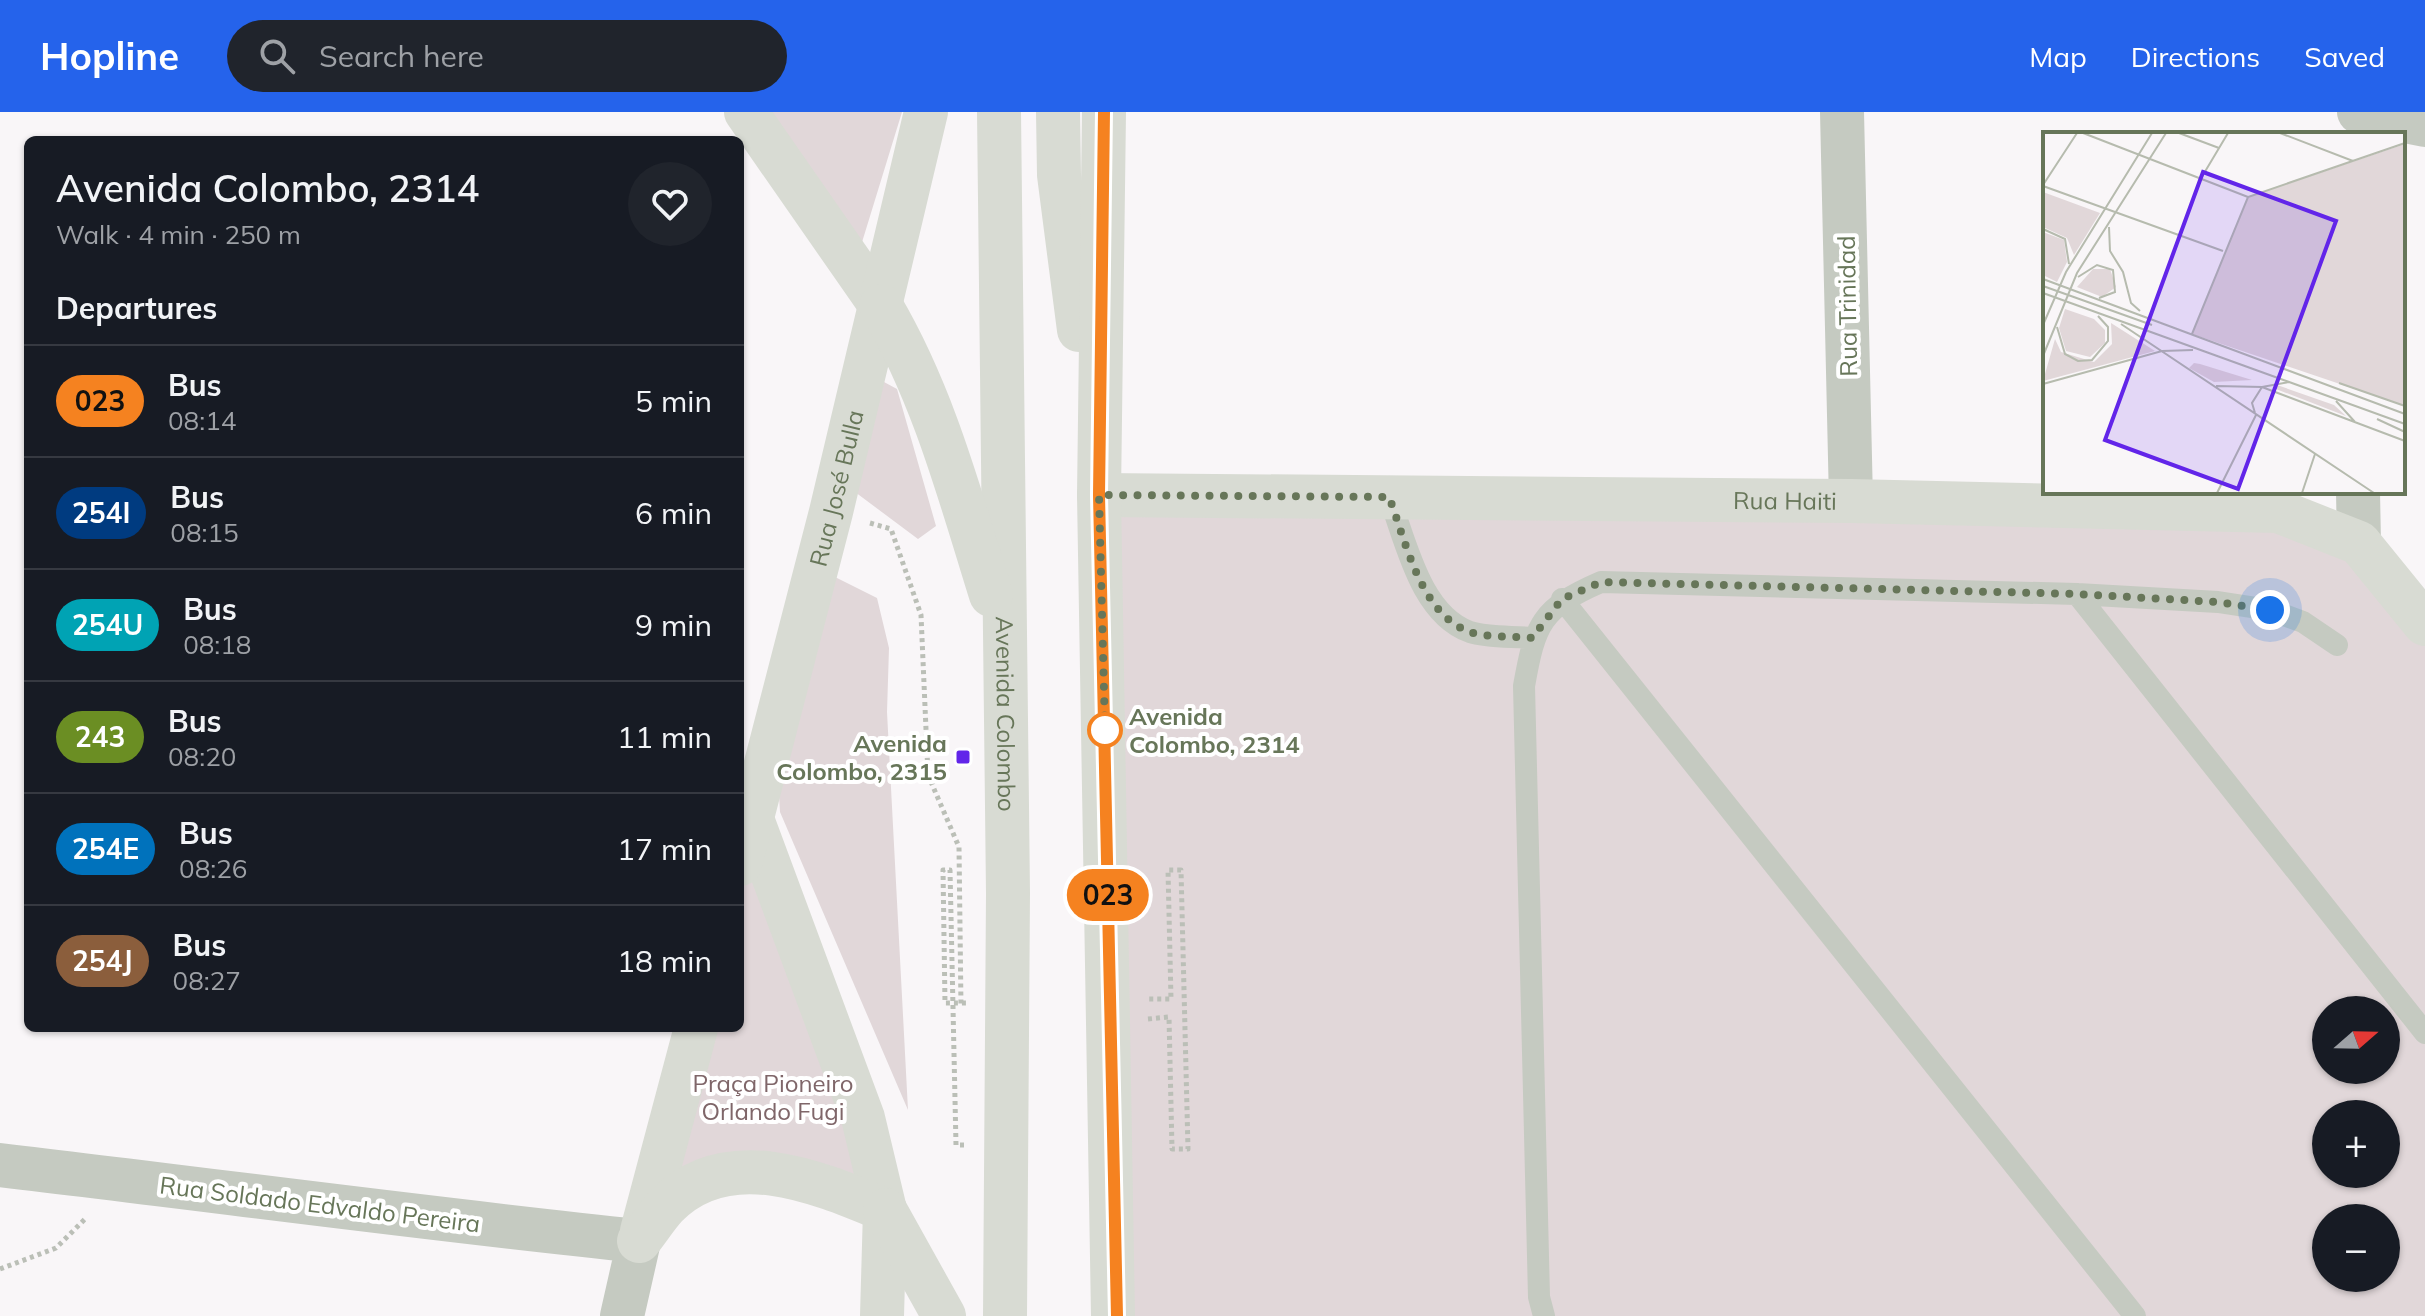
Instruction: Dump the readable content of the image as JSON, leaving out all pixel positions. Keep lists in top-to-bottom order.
{
  "streets": {
    "main road": ["Rua José Bulla", "Rua Haiti", "Avenida Colombo"],
    "street": ["Rua Trinidad", "Rua Soldado Edvaldo Pereira"]
  },
  "crossings": [
    ["Rua Trinidad", "Rua Haiti"]
  ],
  "parks": ["Praça Pioneiro Orlando Fugi"],
  "places": {
    "other": ["Avenida Colombo, 2314"],
    "transit": ["Avenida Colombo, 2315"]
  },
  "lines": ["bus line 023"],
  "north": "right",
  "page": {
    "header": "Hopline",
    "search": "Search here",
    "nav": ["Map", "Directions", "Saved"],
    "on_map": "023",
    "heading": [
      ["Avenida Colombo, 2314", "Walk · 4 min · 250 m"],
      "Departures"
    ],
    "list": [
      {
        "mark": "023",
        "name": "Bus",
        "note": "08:14",
        "value": "5 min"
      },
      {
        "mark": "254I",
        "name": "Bus",
        "note": "08:15",
        "value": "6 min"
      },
      {
        "mark": "254U",
        "name": "Bus",
        "note": "08:18",
        "value": "9 min"
      },
      {
        "mark": "243",
        "name": "Bus",
        "note": "08:20",
        "value": "11 min"
      },
      {
        "mark": "254E",
        "name": "Bus",
        "note": "08:26",
        "value": "17 min"
      },
      {
        "mark": "254J",
        "name": "Bus",
        "note": "08:27",
        "value": "18 min"
      }
    ],
    "map_buttons": ["+", "−"]
  }
}
